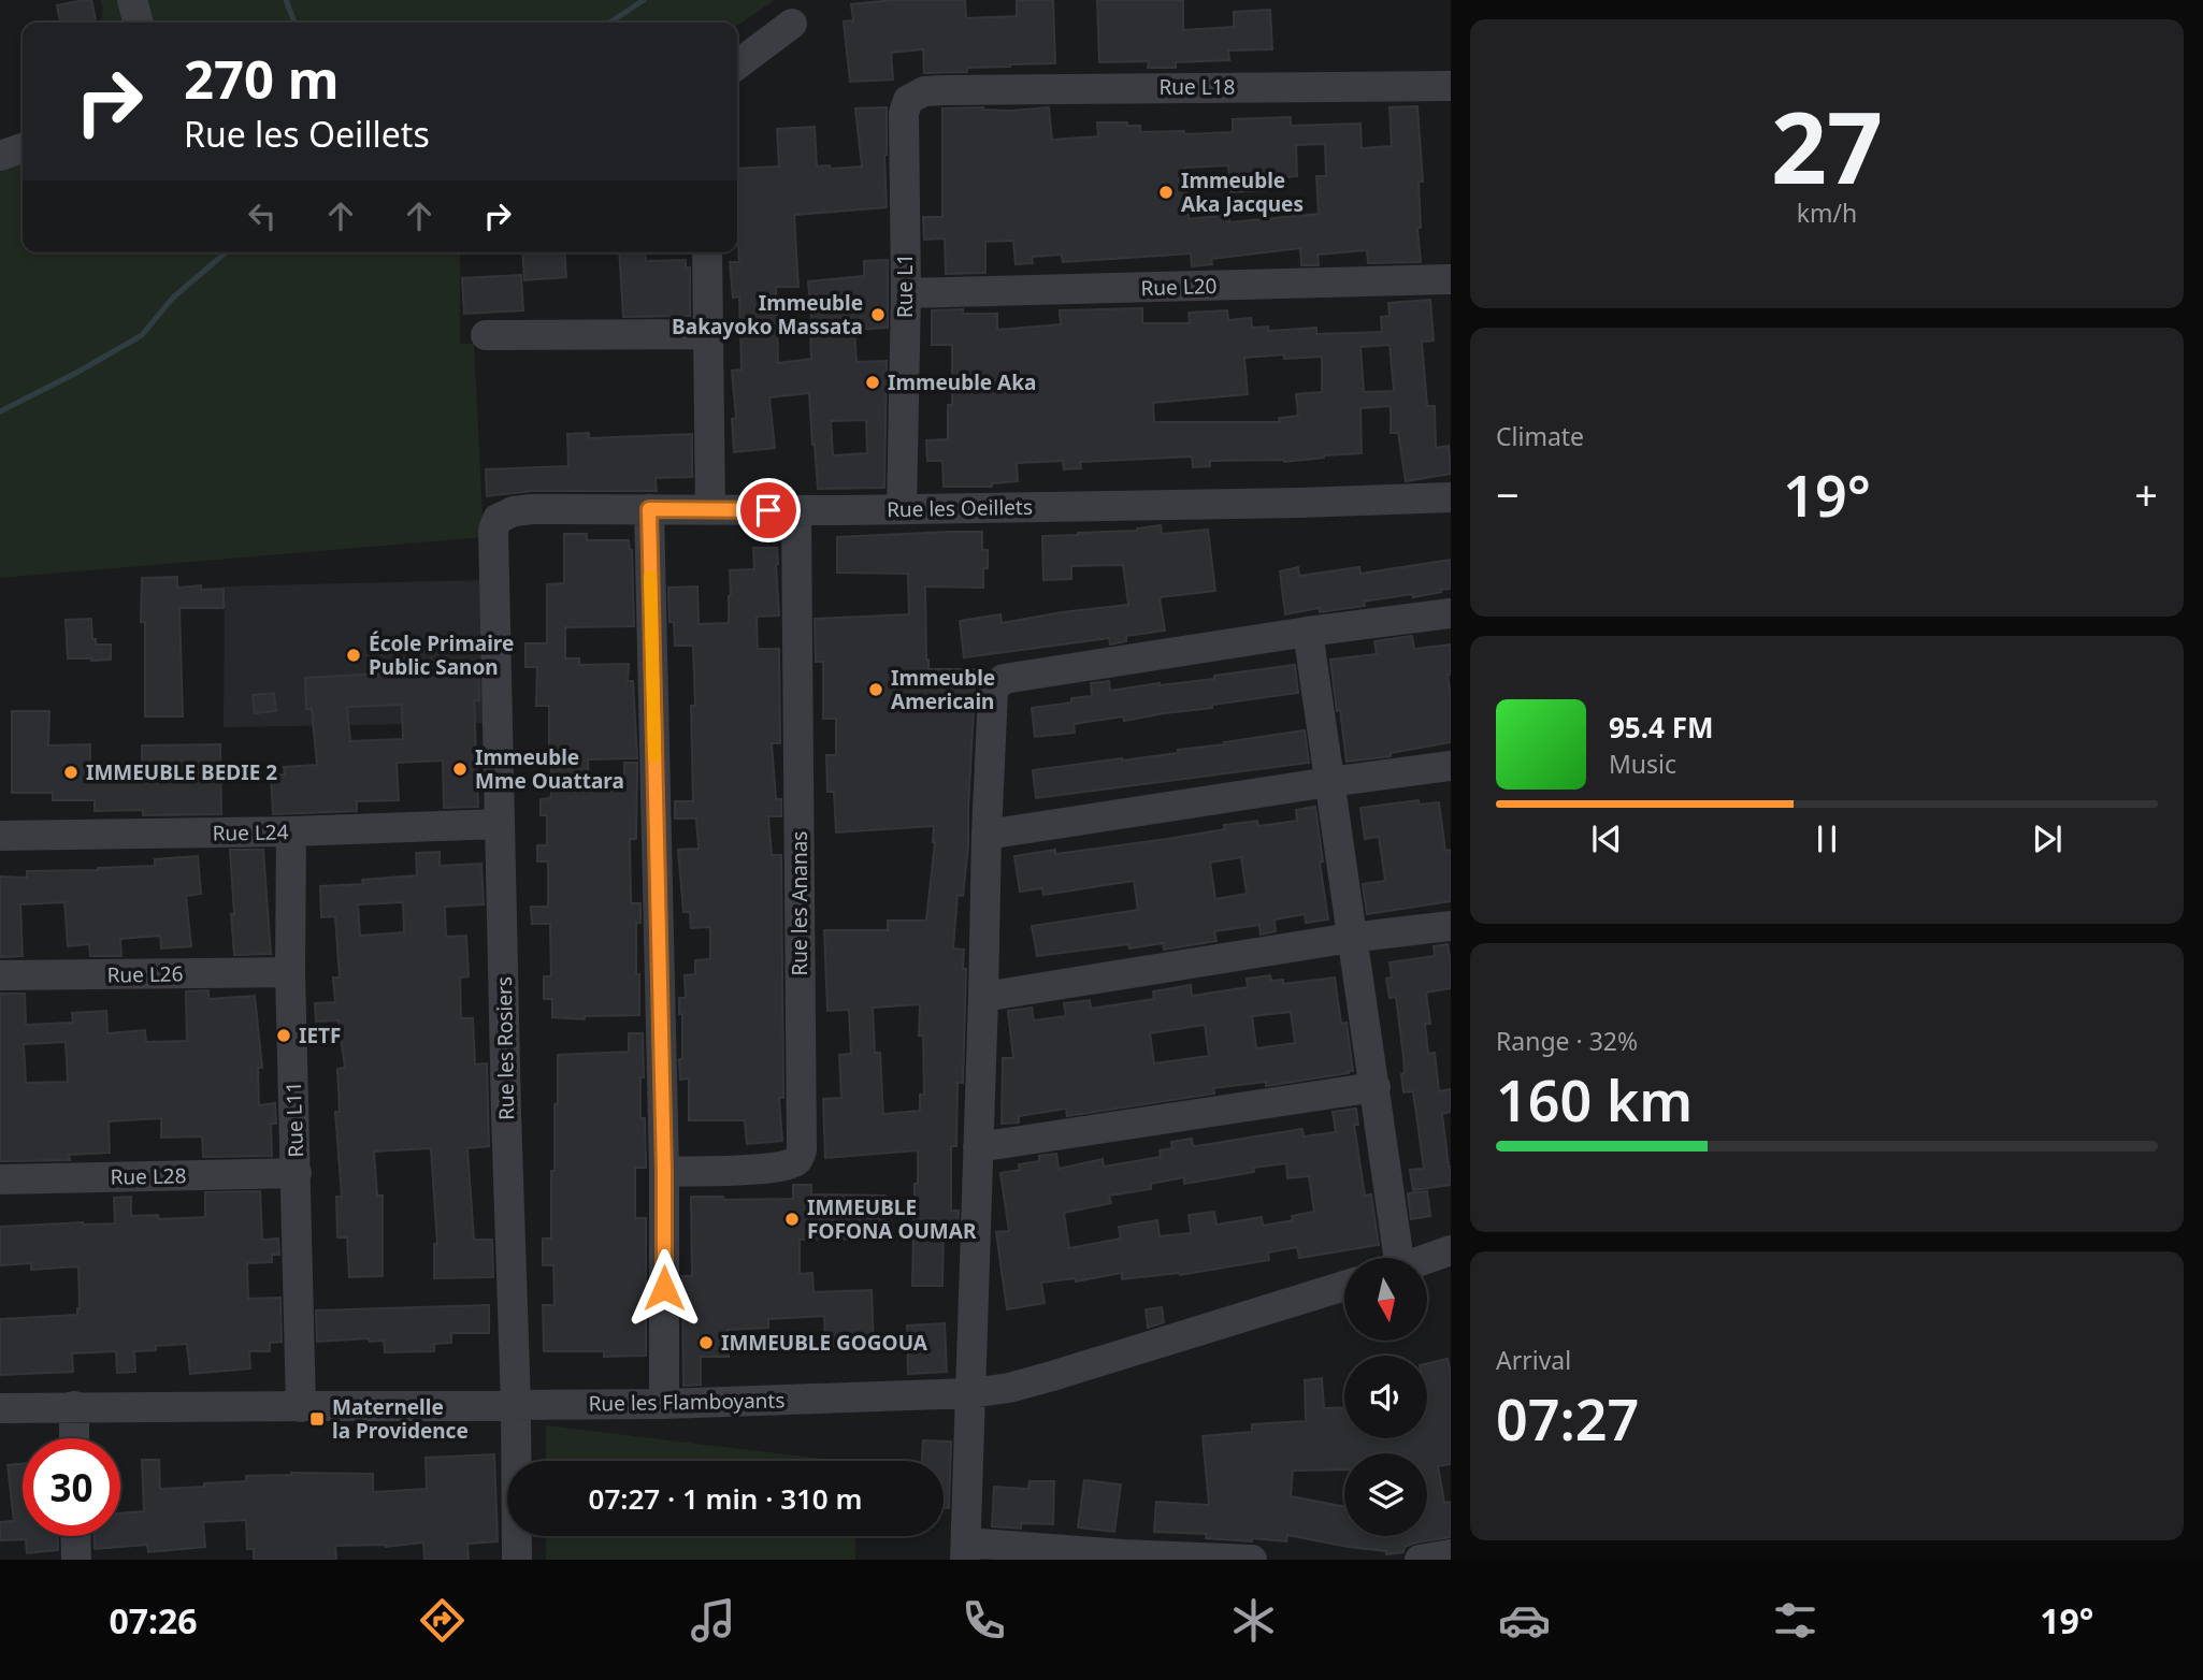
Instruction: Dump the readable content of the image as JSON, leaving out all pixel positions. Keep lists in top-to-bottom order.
{
  "streets": {
    "street": [
      "Rue L18",
      "Rue L1",
      "Rue L20",
      "Rue les Oeillets",
      "Rue L24",
      "Rue les Ananas",
      "Rue L26",
      "Rue les Rosiers",
      "Rue L11",
      "Rue L28",
      "Rue les Flamboyants"
    ]
  },
  "crossings": [
    ["Rue L18", "Rue L1"],
    ["Rue L1", "Rue L20"],
    ["Rue L1", "Rue les Oeillets"],
    ["Rue les Oeillets", "Rue les Ananas"],
    ["Rue les Oeillets", "Rue les Rosiers"],
    ["Rue L24", "Rue les Rosiers"],
    ["Rue L24", "Rue L11"],
    ["Rue L26", "Rue L11"],
    ["Rue les Rosiers", "Rue les Flamboyants"],
    ["Rue L11", "Rue L28"],
    ["Rue L11", "Rue les Flamboyants"]
  ],
  "places": {
    "other": [
      "Immeuble Aka Jacques",
      "Immeuble Bakayoko Massata",
      "Immeuble Aka",
      "École Primaire Public Sanon",
      "Immeuble Americain",
      "Immeuble Mme Ouattara",
      "IMMEUBLE BEDIE 2",
      "IETF",
      "IMMEUBLE FOFONA OUMAR",
      "IMMEUBLE GOGOUA"
    ],
    "transit": ["Maternelle la Providence"]
  },
  "north": "bottom",
  "page": {
    "tile": [
      ["27", "km/h"],
      "Climate",
      ["Range · 32%", "160 km"],
      ["Arrival", "07:27"]
    ],
    "turn": ["270 m", "Rue les Oeillets"],
    "heat": ["−", "19°", "+"],
    "song": ["95.4 FM", "Music"],
    "limit": "30",
    "trip": "07:27 · 1 min · 310 m",
    "tabs": ["07:26", "19°"]
  }
}
